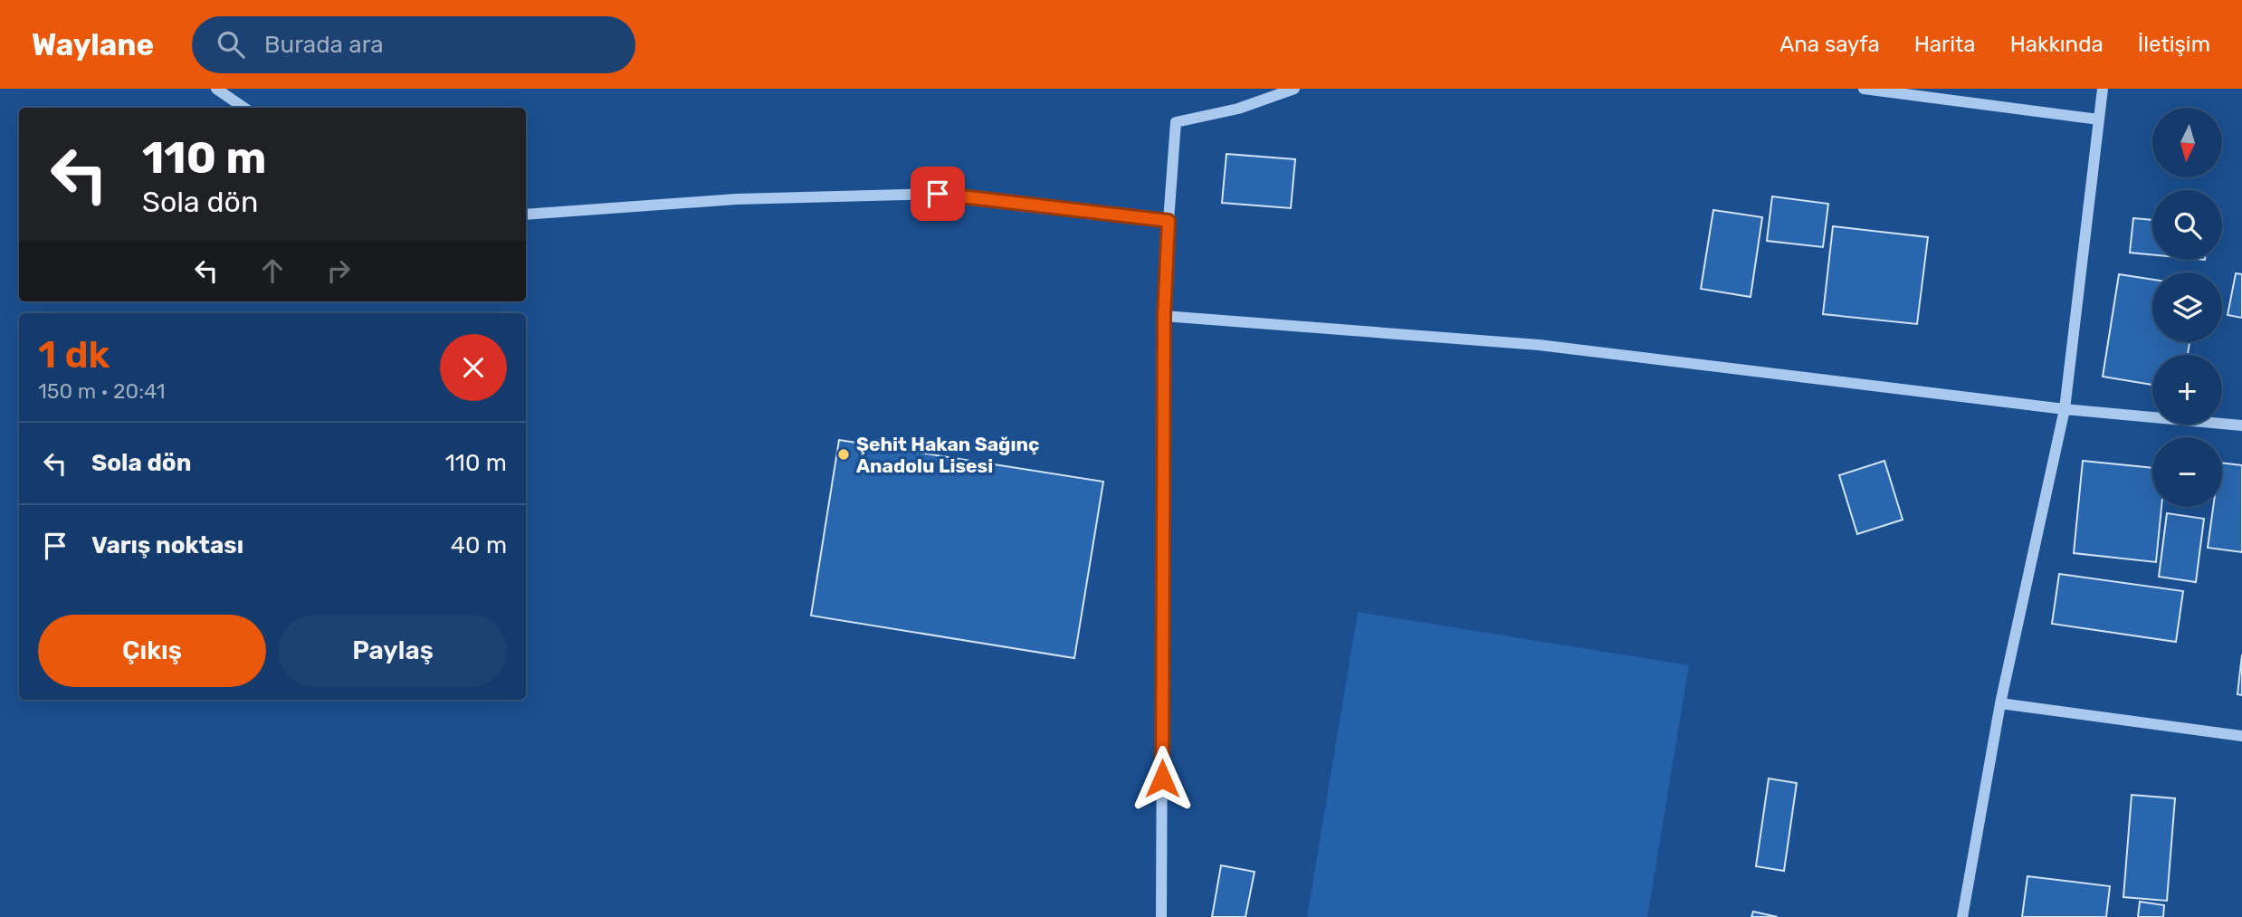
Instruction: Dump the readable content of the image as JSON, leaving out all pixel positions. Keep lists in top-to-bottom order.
{
  "places": ["Şehit Hakan Sağınç Anadolu Lisesi"],
  "north": "bottom",
  "page": {
    "header": "Waylane",
    "search": "Burada ara",
    "nav": [
      "Ana sayfa",
      "Harita",
      "Hakkında",
      "İletişim"
    ],
    "map_buttons": ["+", "−"],
    "turn": ["110 m", "Sola dön"],
    "heading": ["1 dk", "150 m · 20:41"],
    "list": [
      {
        "name": "Sola dön",
        "value": "110 m"
      },
      {
        "name": "Varış noktası",
        "value": "40 m"
      }
    ],
    "buttons": ["Çıkış", "Paylaş"]
  }
}
